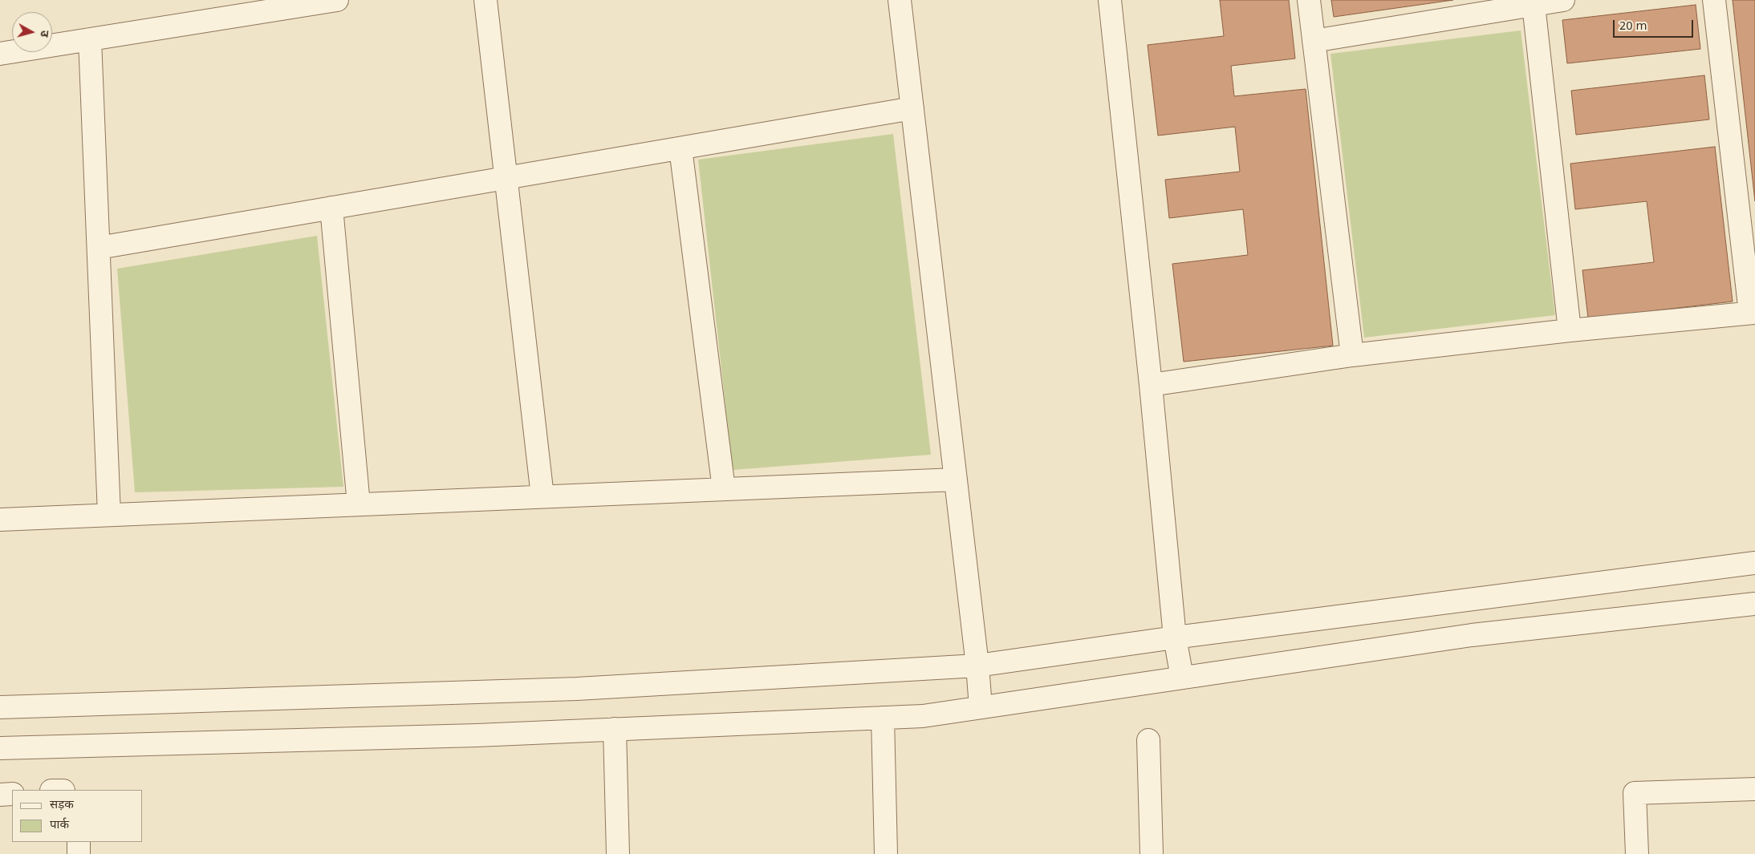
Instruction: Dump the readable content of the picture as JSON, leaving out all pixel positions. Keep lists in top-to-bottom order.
{
  "legend": ["सड़क", "पार्क"],
  "scale_bar": "20 m",
  "north": "right"
}
